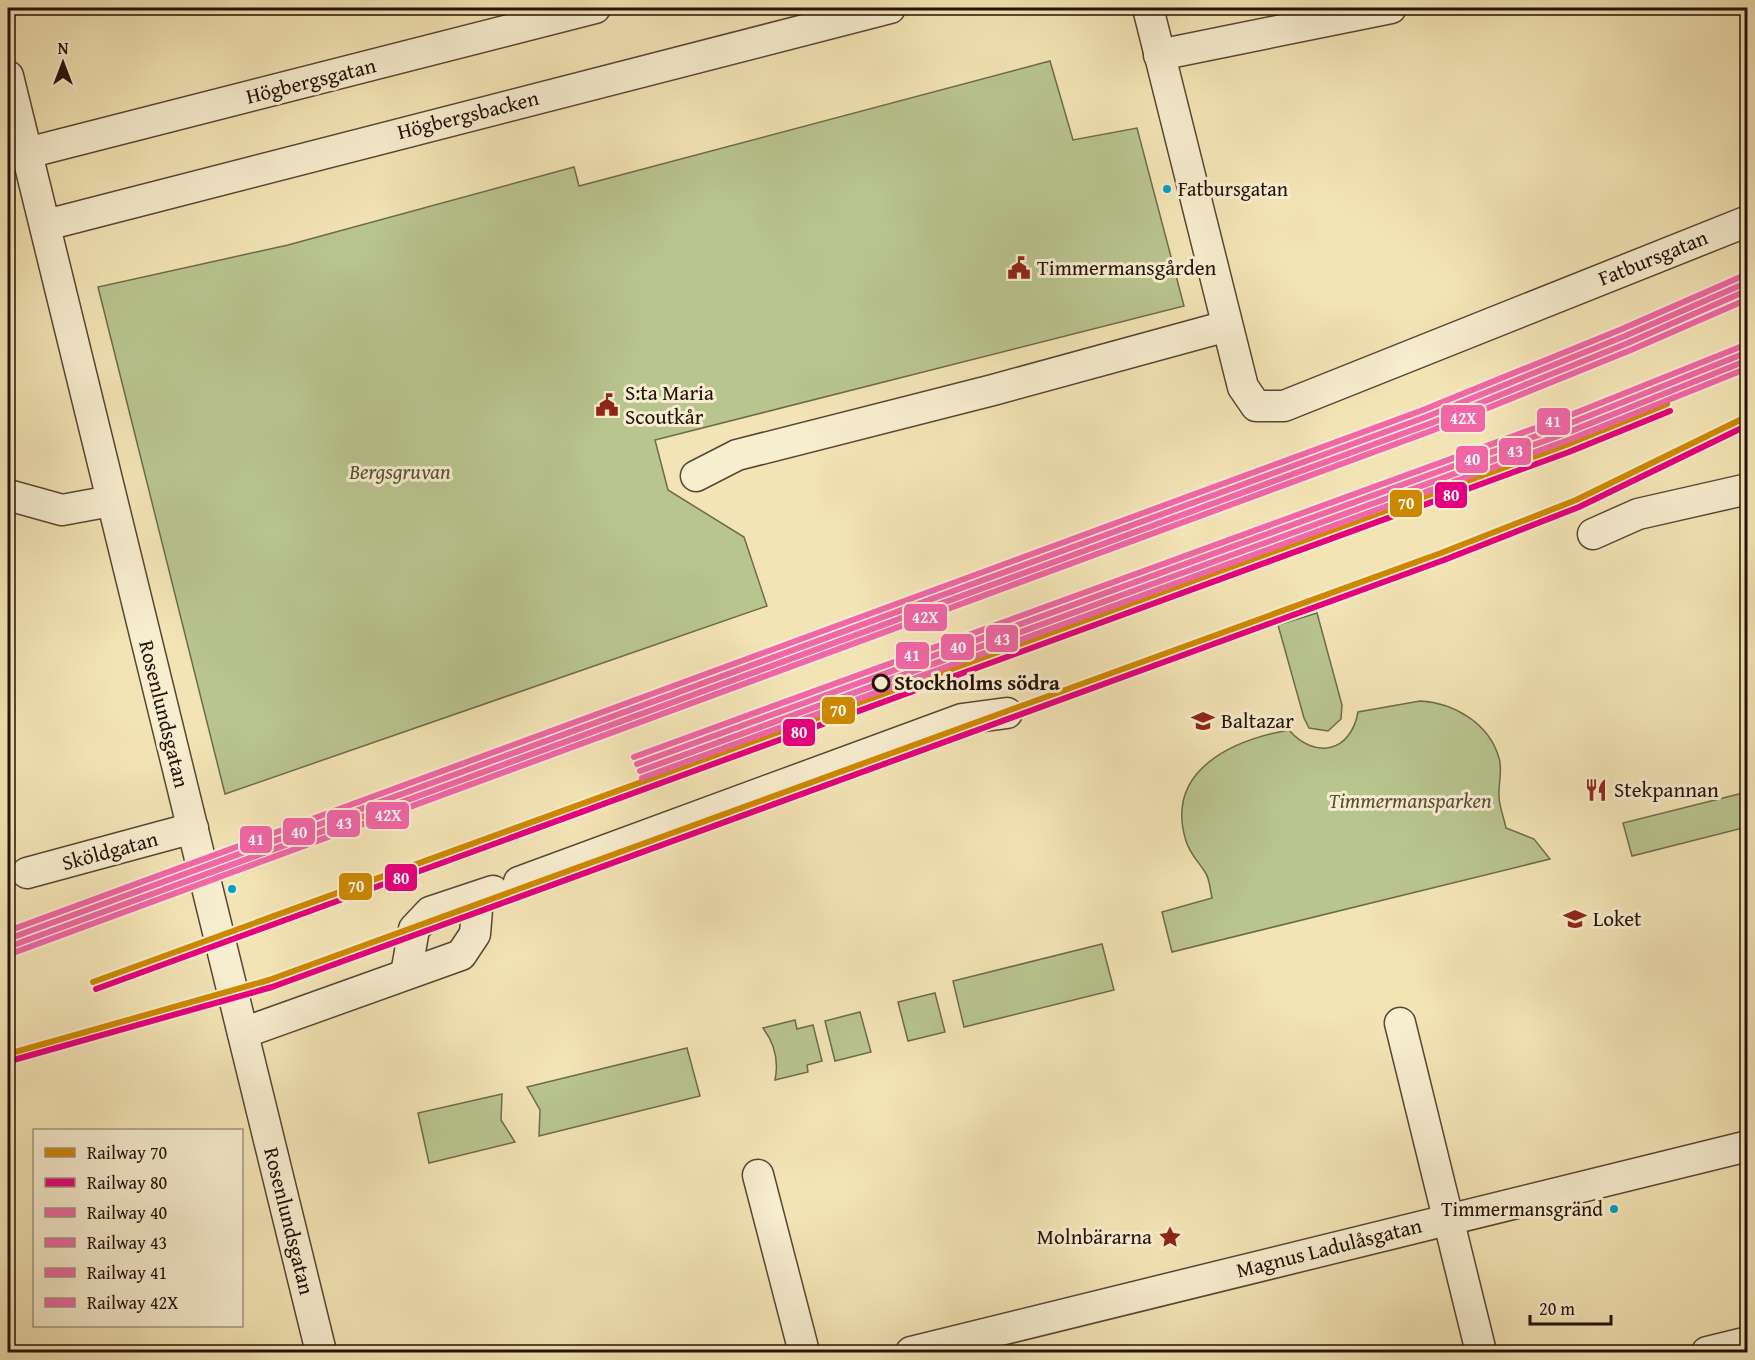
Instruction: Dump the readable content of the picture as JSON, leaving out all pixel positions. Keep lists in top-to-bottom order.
{
  "streets": {
    "street": [
      "Högbergsgatan",
      "Högbergsbacken",
      "Fatbursgatan",
      "Rosenlundsgatan",
      "Sköldgatan",
      "Magnus Ladulåsgatan"
    ]
  },
  "crossings": [
    ["Högbergsgatan", "Rosenlundsgatan"],
    ["Högbergsbacken", "Rosenlundsgatan"],
    ["Rosenlundsgatan", "Sköldgatan"]
  ],
  "parks": ["Bergsgruvan", "Timmermansparken"],
  "places": {
    "other": ["Fatbursgatan", "Stockholms södra", "Timmermansgränd"],
    "public building": ["Timmermansgården", "S:ta Maria Scoutkår"],
    "school or university": ["Baltazar", "Loket"],
    "restaurant": ["Stekpannan"],
    "place": ["Molnbärarna"]
  },
  "lines": [
    "rail line 41",
    "rail line 40",
    "rail line 43",
    "rail line 42X",
    "rail line 70",
    "rail line 80"
  ],
  "legend": [
    "Railway 70",
    "Railway 80",
    "Railway 40",
    "Railway 43",
    "Railway 41",
    "Railway 42X"
  ],
  "scale_bar": "20 m",
  "north": "top"
}
